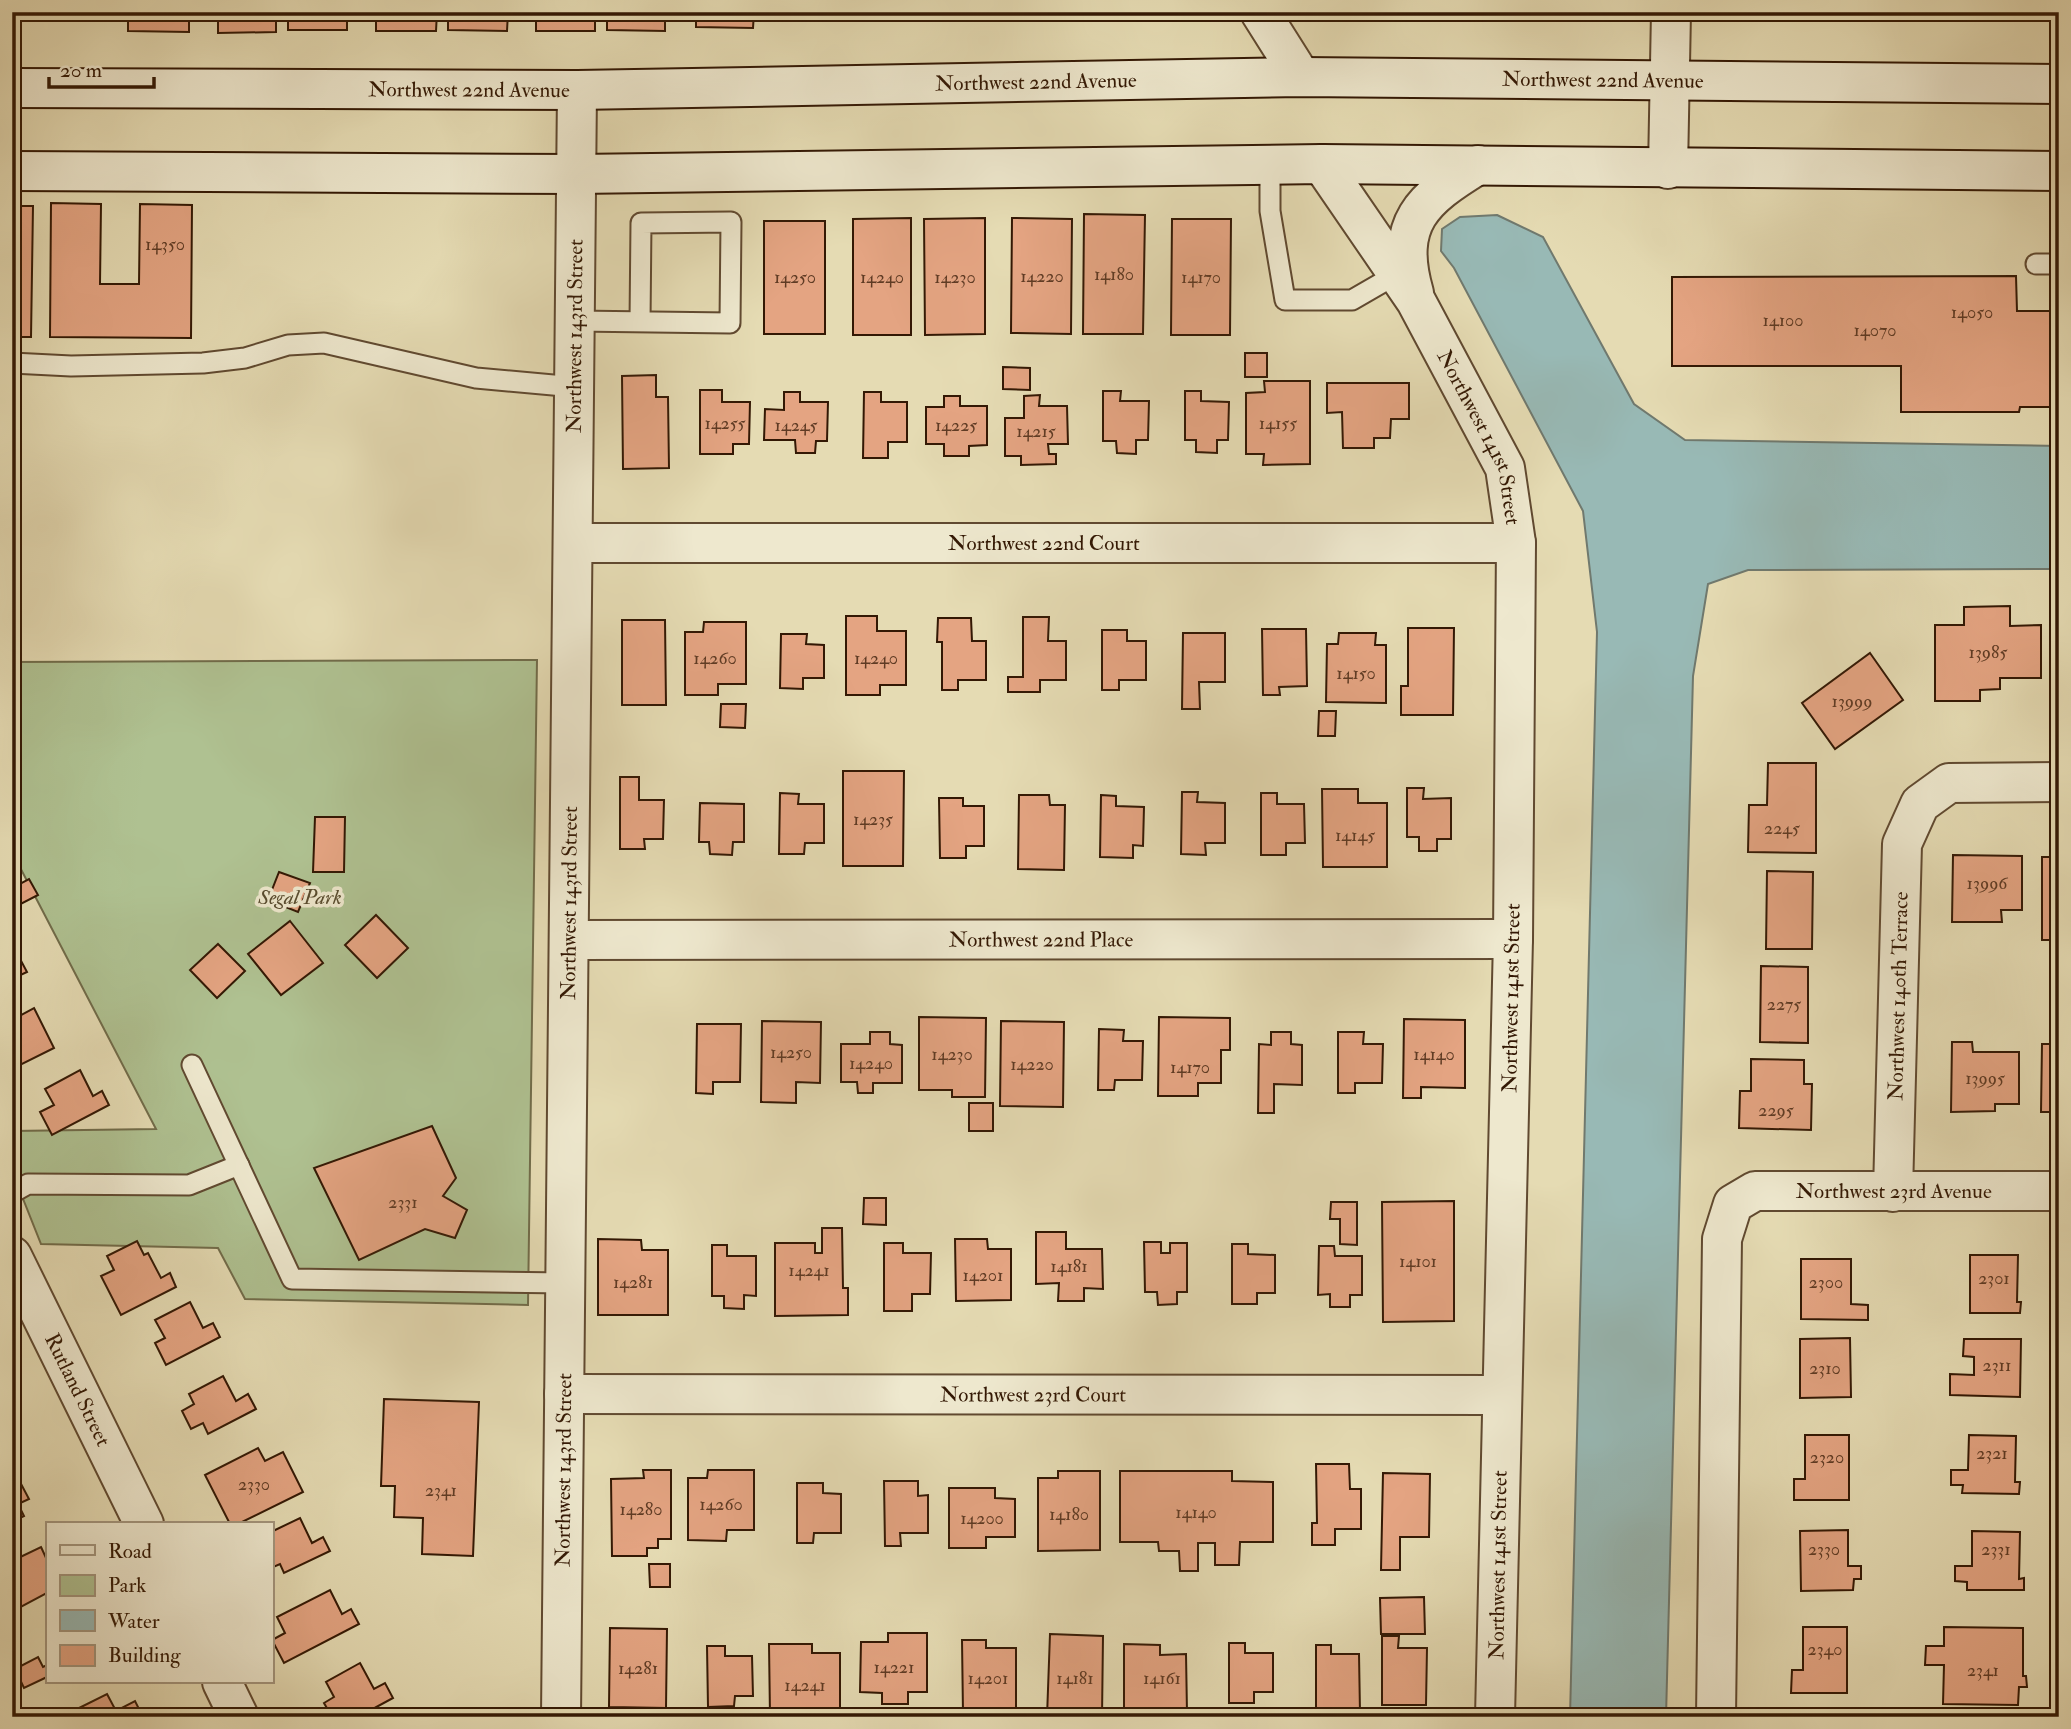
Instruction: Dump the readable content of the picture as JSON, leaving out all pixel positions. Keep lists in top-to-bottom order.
{
  "streets": {
    "street": [
      "Northwest 22nd Avenue",
      "Northwest 143rd Street",
      "Northwest 141st Street",
      "Northwest 22nd Court",
      "Northwest 22nd Place",
      "Northwest 140th Terrace",
      "Northwest 23rd Avenue",
      "Rutland Street",
      "Northwest 23rd Court"
    ]
  },
  "crossings": [
    ["Northwest 22nd Avenue", "Northwest 143rd Street"],
    ["Northwest 143rd Street", "Northwest 22nd Court"],
    ["Northwest 143rd Street", "Northwest 22nd Place"],
    ["Northwest 143rd Street", "Northwest 23rd Court"],
    ["Northwest 141st Street", "Northwest 22nd Court"],
    ["Northwest 141st Street", "Northwest 22nd Place"],
    ["Northwest 141st Street", "Northwest 23rd Court"],
    ["Northwest 140th Terrace", "Northwest 23rd Avenue"]
  ],
  "parks": ["Segal Park"],
  "house_numbers": [
    "14350",
    "14180",
    "14220",
    "14250",
    "14240",
    "14230",
    "14170",
    "14050",
    "14100",
    "14070",
    "14255",
    "14155",
    "14245",
    "14225",
    "14215",
    "13985",
    "14260",
    "14240",
    "14150",
    "13999",
    "14235",
    "2245",
    "14145",
    "13996",
    "2275",
    "14250",
    "14230",
    "14140",
    "14240",
    "14220",
    "14170",
    "13995",
    "2295",
    "2331",
    "14101",
    "14181",
    "14241",
    "14201",
    "2301",
    "14281",
    "2300",
    "2311",
    "2310",
    "2321",
    "2320",
    "2330",
    "2341",
    "14260",
    "14280",
    "14140",
    "14180",
    "14200",
    "2330",
    "2331",
    "2340",
    "14221",
    "14281",
    "2341",
    "14201",
    "14181",
    "14161",
    "14241"
  ],
  "legend": [
    "Road",
    "Park",
    "Water",
    "Building"
  ],
  "scale_bar": "20 m"
}
